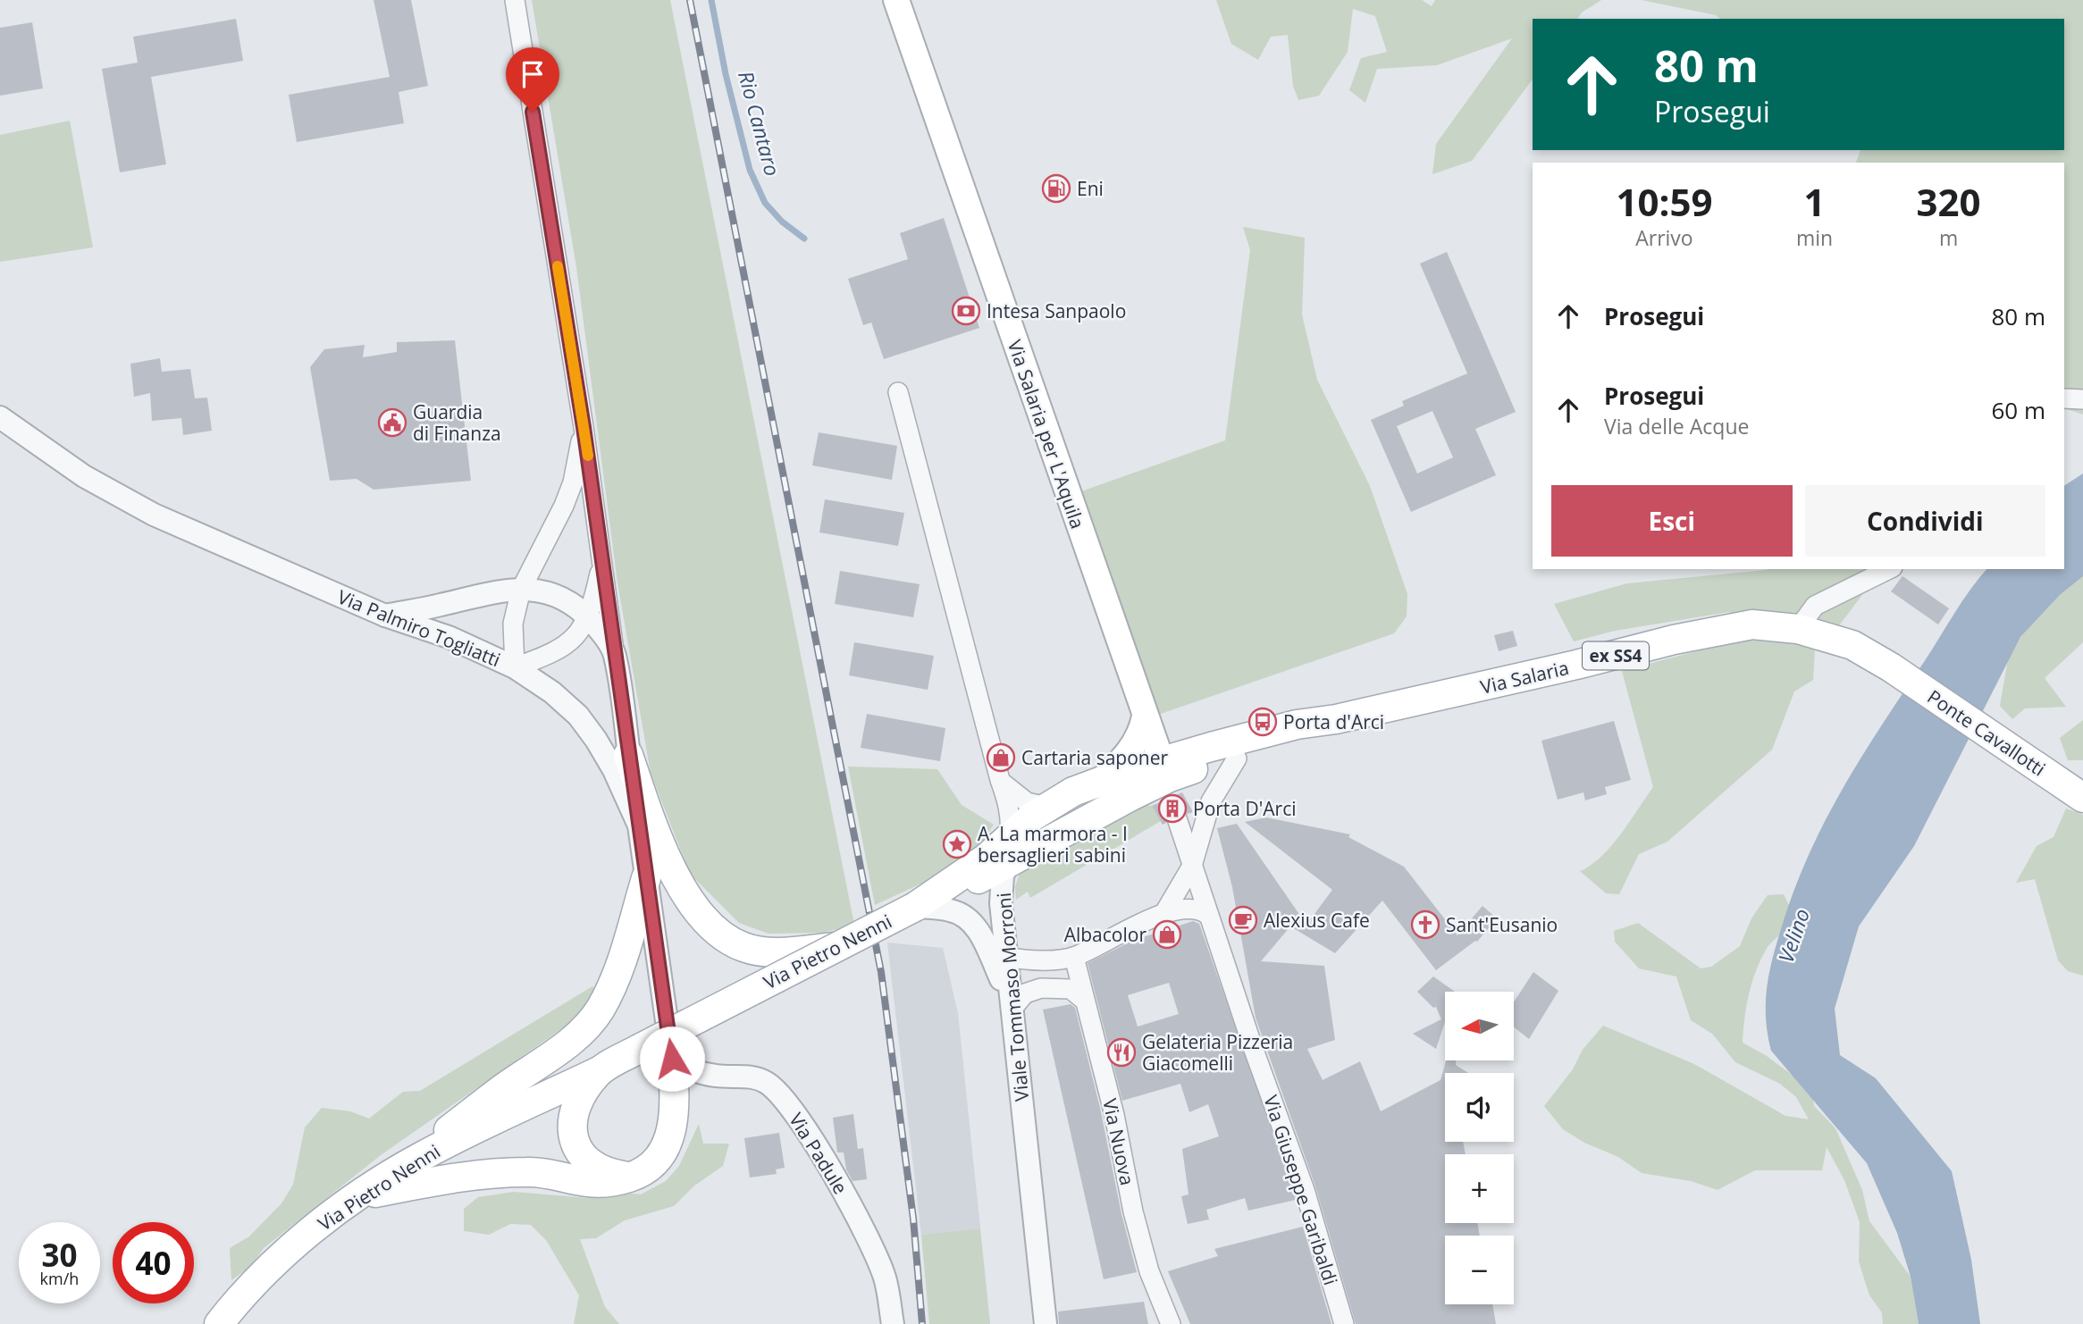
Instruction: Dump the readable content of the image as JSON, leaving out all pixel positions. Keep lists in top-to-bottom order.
{
  "streets": {
    "main road": [
      "Via Salaria per L'Aquila",
      "ex SS4",
      "Via Salaria",
      "Ponte Cavallotti",
      "Via Pietro Nenni"
    ],
    "street": [
      "Via Palmiro Togliatti",
      "Viale Tommaso Morroni",
      "Via Nuova",
      "Via Padule",
      "Via Giuseppe Garibaldi"
    ]
  },
  "crossings": [
    ["Via Salaria per L'Aquila", "Via Salaria"],
    ["Via Palmiro Togliatti", "Via Padule"],
    ["Via Salaria", "Ponte Cavallotti"]
  ],
  "water": ["Rio Cantaro", "Velino"],
  "places": {
    "fuel station": ["Eni"],
    "bank": ["Intesa Sanpaolo"],
    "public building": ["Guardia di Finanza"],
    "bus stop": ["Porta d'Arci"],
    "shop": ["Cartaria saponer", "Albacolor"],
    "building": ["Porta D'Arci"],
    "place": ["A. La marmora - I bersaglieri sabini"],
    "cafe": ["Alexius Cafe"],
    "church": ["Sant'Eusanio"],
    "restaurant": ["Gelateria Pizzeria Giacomelli"]
  },
  "north": "left",
  "page": {
    "turn": ["80 m", "Prosegui"],
    "eta": [
      "10:59",
      "Arrivo",
      "1",
      "min",
      "320",
      "m"
    ],
    "list": [
      {
        "name": "Prosegui",
        "value": "80 m"
      },
      {
        "name": "Prosegui",
        "note": "Via delle Acque",
        "value": "60 m"
      }
    ],
    "buttons": ["Esci", "Condividi"],
    "map_buttons": ["+", "−"],
    "speed": "30 km/h",
    "limit": "40"
  }
}
